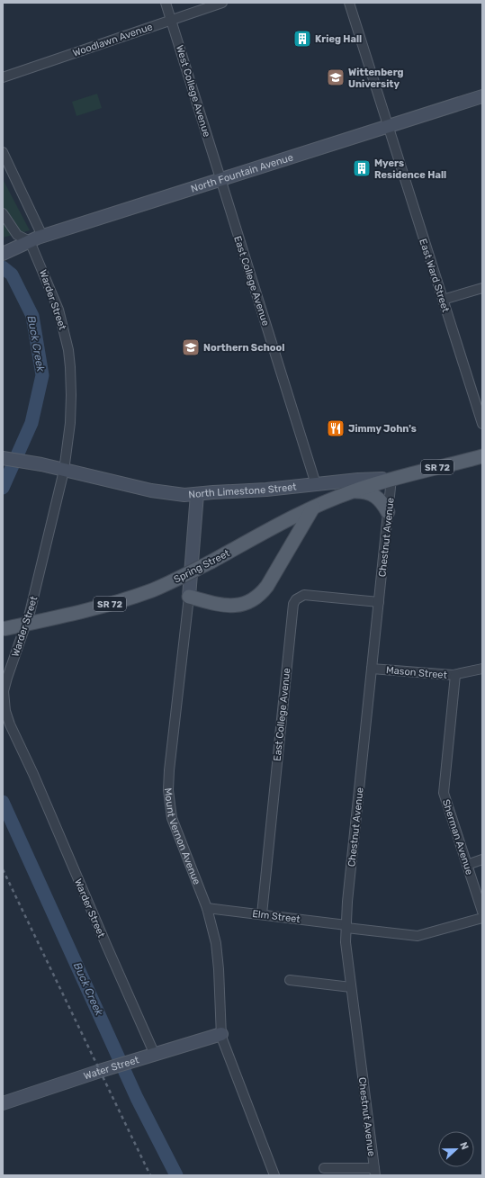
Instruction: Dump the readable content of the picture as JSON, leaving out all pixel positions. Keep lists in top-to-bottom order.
{
  "streets": {
    "main road": ["SR 72", "North Limestone Street", "Spring Street"],
    "street": [
      "Woodlawn Avenue",
      "West College Avenue",
      "North Fountain Avenue",
      "East Ward Street",
      "East College Avenue",
      "Warder Street",
      "Chestnut Avenue",
      "Mason Street",
      "Mount Vernon Avenue",
      "Sherman Avenue",
      "Elm Street",
      "Water Street"
    ]
  },
  "crossings": [
    ["Woodlawn Avenue", "West College Avenue"],
    ["West College Avenue", "North Fountain Avenue"],
    ["West College Avenue", "East College Avenue"],
    ["North Fountain Avenue", "East Ward Street"],
    ["North Fountain Avenue", "East College Avenue"],
    ["North Fountain Avenue", "Warder Street"],
    ["East College Avenue", "North Limestone Street"],
    ["East College Avenue", "Chestnut Avenue"],
    ["East College Avenue", "Elm Street"],
    ["Warder Street", "North Limestone Street"],
    ["Warder Street", "Water Street"],
    ["North Limestone Street", "Chestnut Avenue"],
    ["North Limestone Street", "Spring Street"],
    ["North Limestone Street", "Mount Vernon Avenue"],
    ["Chestnut Avenue", "Spring Street"],
    ["Chestnut Avenue", "Mason Street"],
    ["Chestnut Avenue", "Elm Street"],
    ["Mason Street", "Sherman Avenue"],
    ["Mount Vernon Avenue", "Elm Street"],
    ["Mount Vernon Avenue", "Water Street"]
  ],
  "water": ["Buck Creek"],
  "places": {
    "building": ["Krieg Hall", "Myers Residence Hall"],
    "school or university": ["Wittenberg University", "Northern School"],
    "restaurant": ["Jimmy John's"]
  },
  "north": "right"
}
